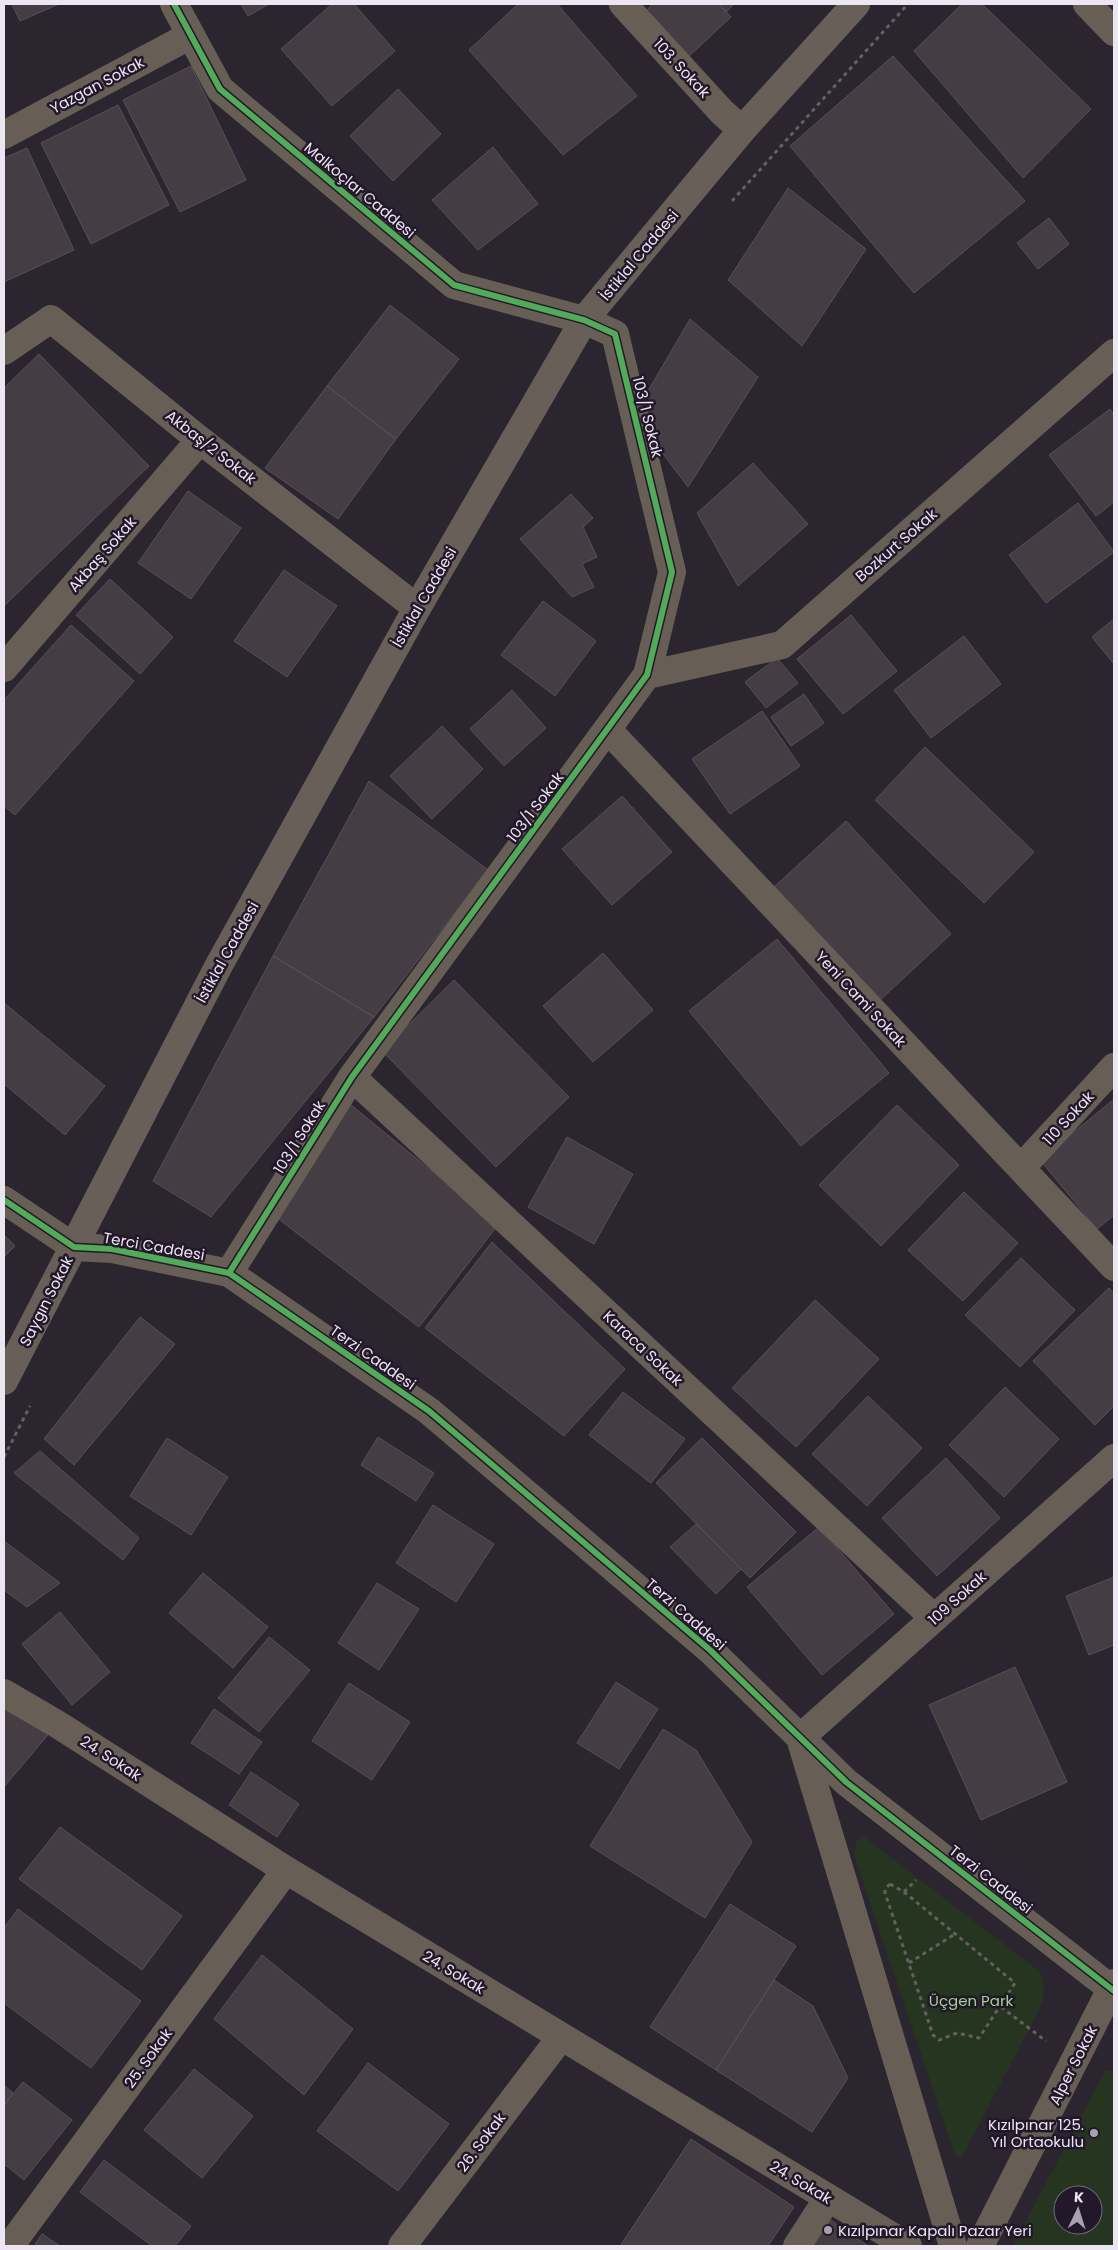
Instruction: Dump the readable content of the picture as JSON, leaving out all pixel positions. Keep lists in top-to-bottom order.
{
  "streets": {
    "main road": ["İstiklal Caddesi", "Saygın Sokak"],
    "street": [
      "103. Sokak",
      "Yazgan Sokak",
      "Malkoçlar Caddesi",
      "103/1 Sokak",
      "Akbaş/2 Sokak",
      "Bozkurt Sokak",
      "Akbaş Sokak",
      "Yeni Cami Sokak",
      "110 Sokak",
      "Terci Caddesi",
      "Karaca Sokak",
      "Terzi Caddesi",
      "109 Sokak",
      "24. Sokak",
      "25. Sokak",
      "Alper Sokak",
      "26. Sokak"
    ]
  },
  "crossings": [
    ["103. Sokak", "İstiklal Caddesi"],
    ["Yazgan Sokak", "Malkoçlar Caddesi"],
    ["Malkoçlar Caddesi", "İstiklal Caddesi"],
    ["Malkoçlar Caddesi", "103/1 Sokak"],
    ["İstiklal Caddesi", "103/1 Sokak"],
    ["İstiklal Caddesi", "Akbaş/2 Sokak"],
    ["İstiklal Caddesi", "Terci Caddesi"],
    ["İstiklal Caddesi", "Saygın Sokak"],
    ["103/1 Sokak", "Bozkurt Sokak"],
    ["103/1 Sokak", "Yeni Cami Sokak"],
    ["103/1 Sokak", "Terci Caddesi"],
    ["103/1 Sokak", "Karaca Sokak"],
    ["103/1 Sokak", "Terzi Caddesi"],
    ["Akbaş/2 Sokak", "Akbaş Sokak"],
    ["Yeni Cami Sokak", "110 Sokak"],
    ["Terci Caddesi", "Saygın Sokak"],
    ["Terci Caddesi", "Terzi Caddesi"],
    ["Karaca Sokak", "109 Sokak"],
    ["Terzi Caddesi", "109 Sokak"],
    ["Terzi Caddesi", "Alper Sokak"],
    ["24. Sokak", "25. Sokak"],
    ["24. Sokak", "26. Sokak"]
  ],
  "parks": ["Üçgen Park"],
  "places": ["Kızılpınar 125. Yıl Ortaokulu", "Kızılpınar Kapalı Pazar Yeri"],
  "north": "top"
}
